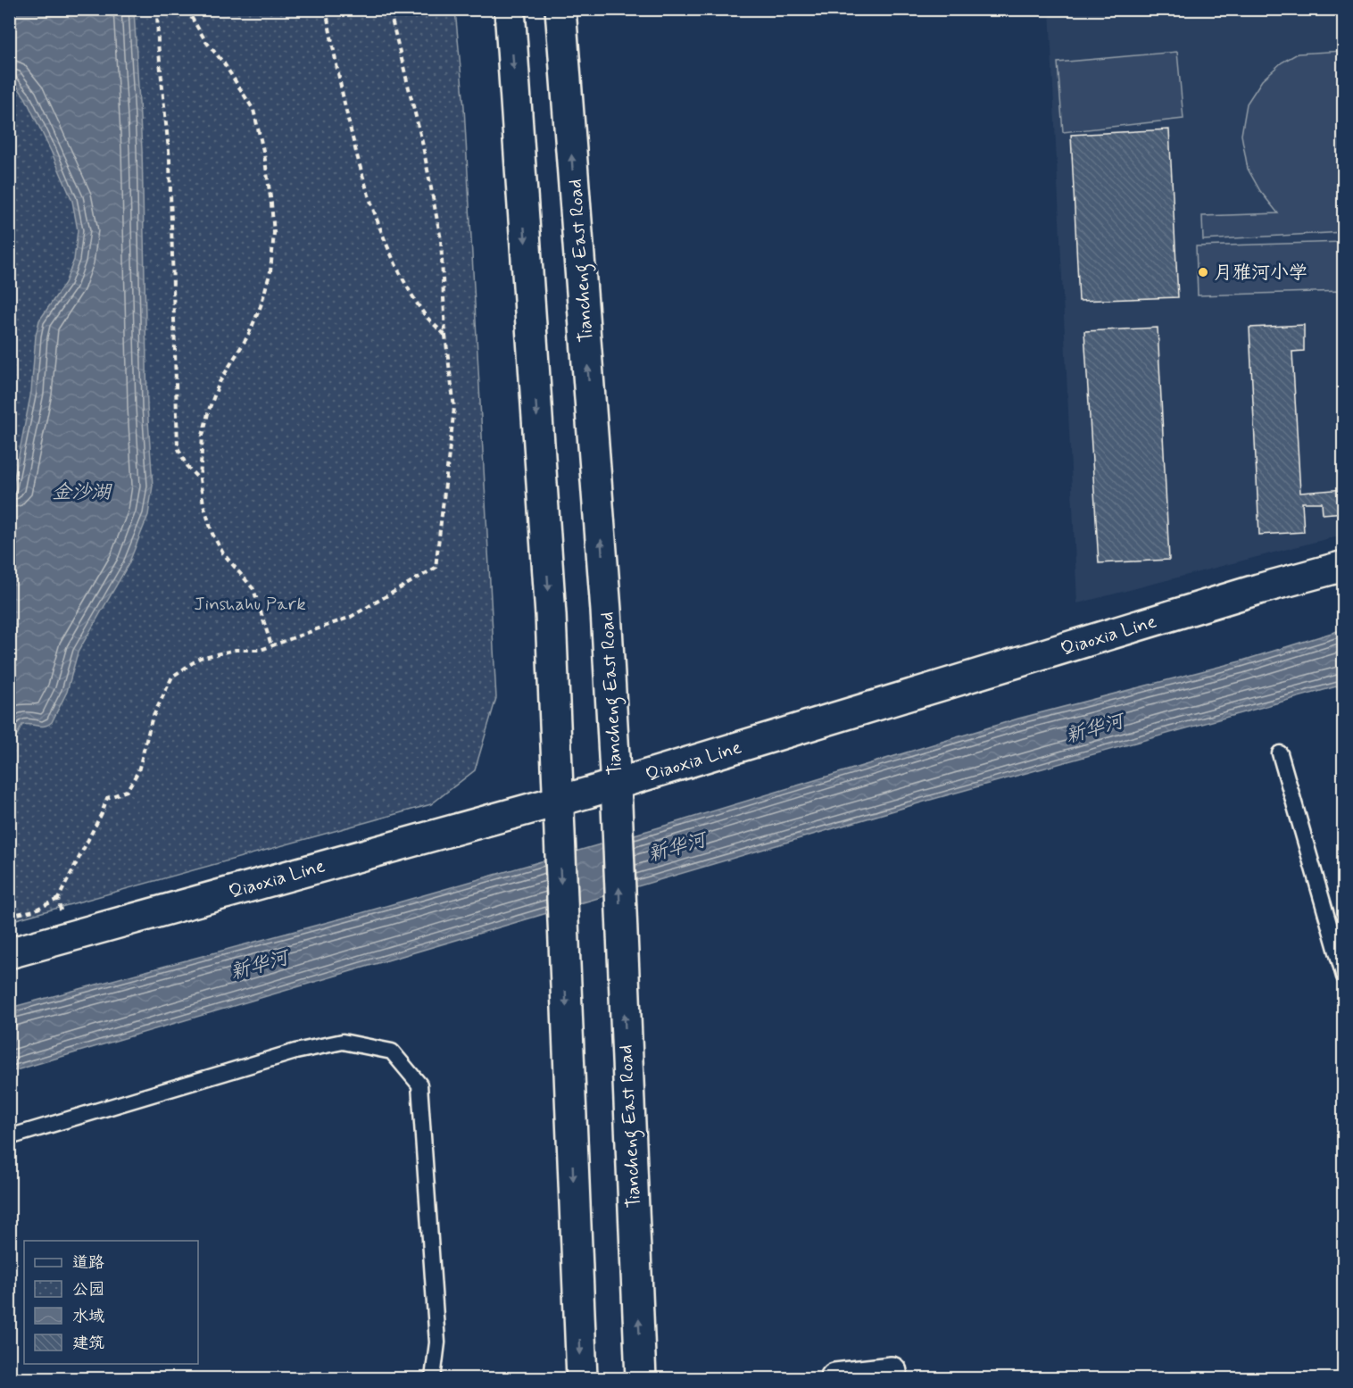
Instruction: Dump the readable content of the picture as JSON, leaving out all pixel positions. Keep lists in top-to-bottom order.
{
  "streets": {
    "main road": ["Tiancheng East Road", "Qiaoxia Line"]
  },
  "crossings": [
    ["Tiancheng East Road", "Qiaoxia Line"]
  ],
  "water": ["金沙湖", "新华河"],
  "parks": ["Jinshahu Park"],
  "places": ["月雅河小学"],
  "legend": [
    "道路",
    "公园",
    "水域",
    "建筑"
  ]
}
